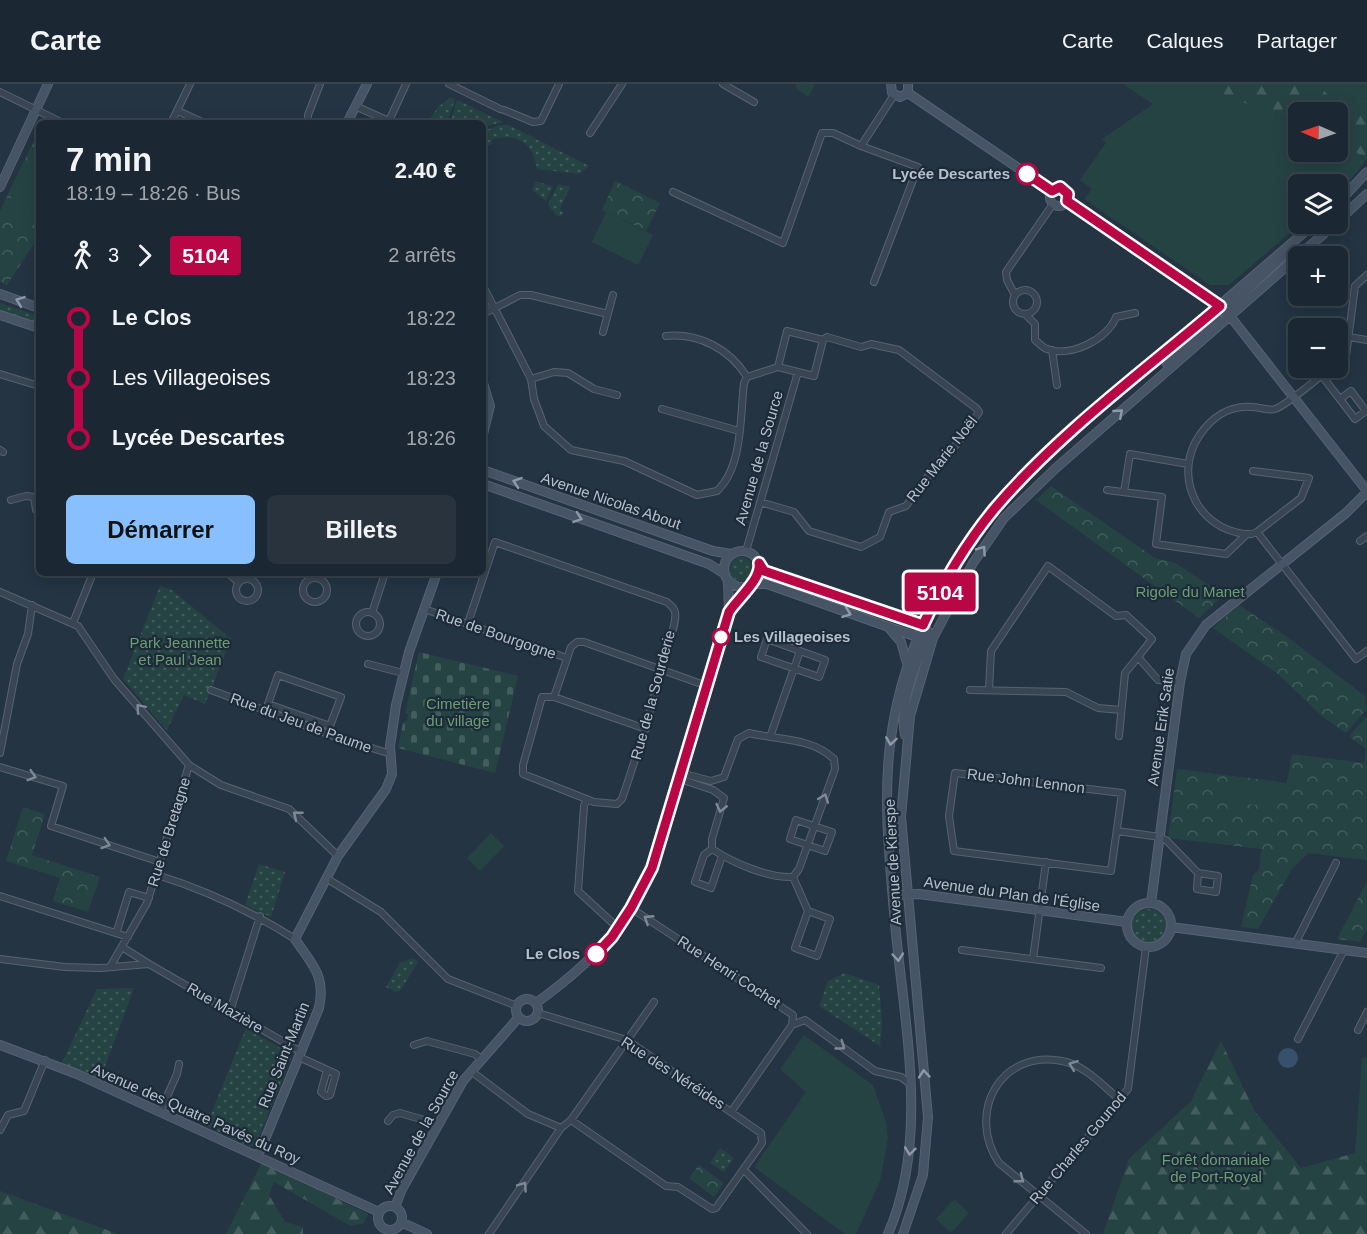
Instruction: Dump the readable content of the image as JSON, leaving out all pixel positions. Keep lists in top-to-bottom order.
{
  "streets": {
    "street": [
      "Avenue de la Source",
      "Rue Marie Noël",
      "Avenue Nicolas About",
      "Rue de Bourgogne",
      "Rue de la Sourderie",
      "Rue du Jeu de Paume",
      "Avenue Erik Satie",
      "Rue John Lennon",
      "Rue de Bretagne",
      "Avenue de Kierspe",
      "Avenue du Plan de l'Église",
      "Rue Henri Cochet",
      "Rue Mazière",
      "Rue Saint-Martin",
      "Rue des Néréides",
      "Avenue des Quatre Pavés du Roy",
      "Rue Charles Gounod"
    ]
  },
  "crossings": [
    ["Avenue de la Source", "Rue Marie Noël"],
    ["Avenue de la Source", "Avenue Nicolas About"],
    ["Avenue de la Source", "Rue des Néréides"],
    ["Avenue de la Source", "Avenue des Quatre Pavés du Roy"],
    ["Avenue Nicolas About", "Avenue de Kierspe"],
    ["Rue de Bourgogne", "Rue de la Sourderie"],
    ["Avenue Erik Satie", "Avenue du Plan de l'Église"],
    ["Avenue Erik Satie", "Rue Charles Gounod"],
    ["Rue de Bretagne", "Rue Mazière"],
    ["Avenue de Kierspe", "Avenue du Plan de l'Église"],
    ["Avenue de Kierspe", "Rue Henri Cochet"],
    ["Avenue du Plan de l'Église", "Rue Charles Gounod"],
    ["Rue Mazière", "Rue Saint-Martin"],
    ["Rue Saint-Martin", "Avenue des Quatre Pavés du Roy"]
  ],
  "parks": [
    "Rigole du Manet",
    "Park Jeannette et Paul Jean",
    "Cimetière du village",
    "Forêt domaniale de Port-Royal"
  ],
  "places": ["Lycée Descartes", "Les Villageoises", "Le Clos"],
  "lines": ["bus line 5104"],
  "north": "left",
  "page": {
    "header": "Carte",
    "nav": ["Carte", "Calques", "Partager"],
    "on_map": "5104",
    "map_buttons": ["+", "−"],
    "heading": ["7 min", "18:19 – 18:26 · Bus", "2.40 €"],
    "legs": ["3", "5104", "2 arrêts"],
    "list": [
      {
        "name": "Le Clos",
        "value": "18:22"
      },
      {
        "name": "Les Villageoises",
        "value": "18:23"
      },
      {
        "name": "Lycée Descartes",
        "value": "18:26"
      }
    ],
    "buttons": ["Démarrer", "Billets"]
  }
}
